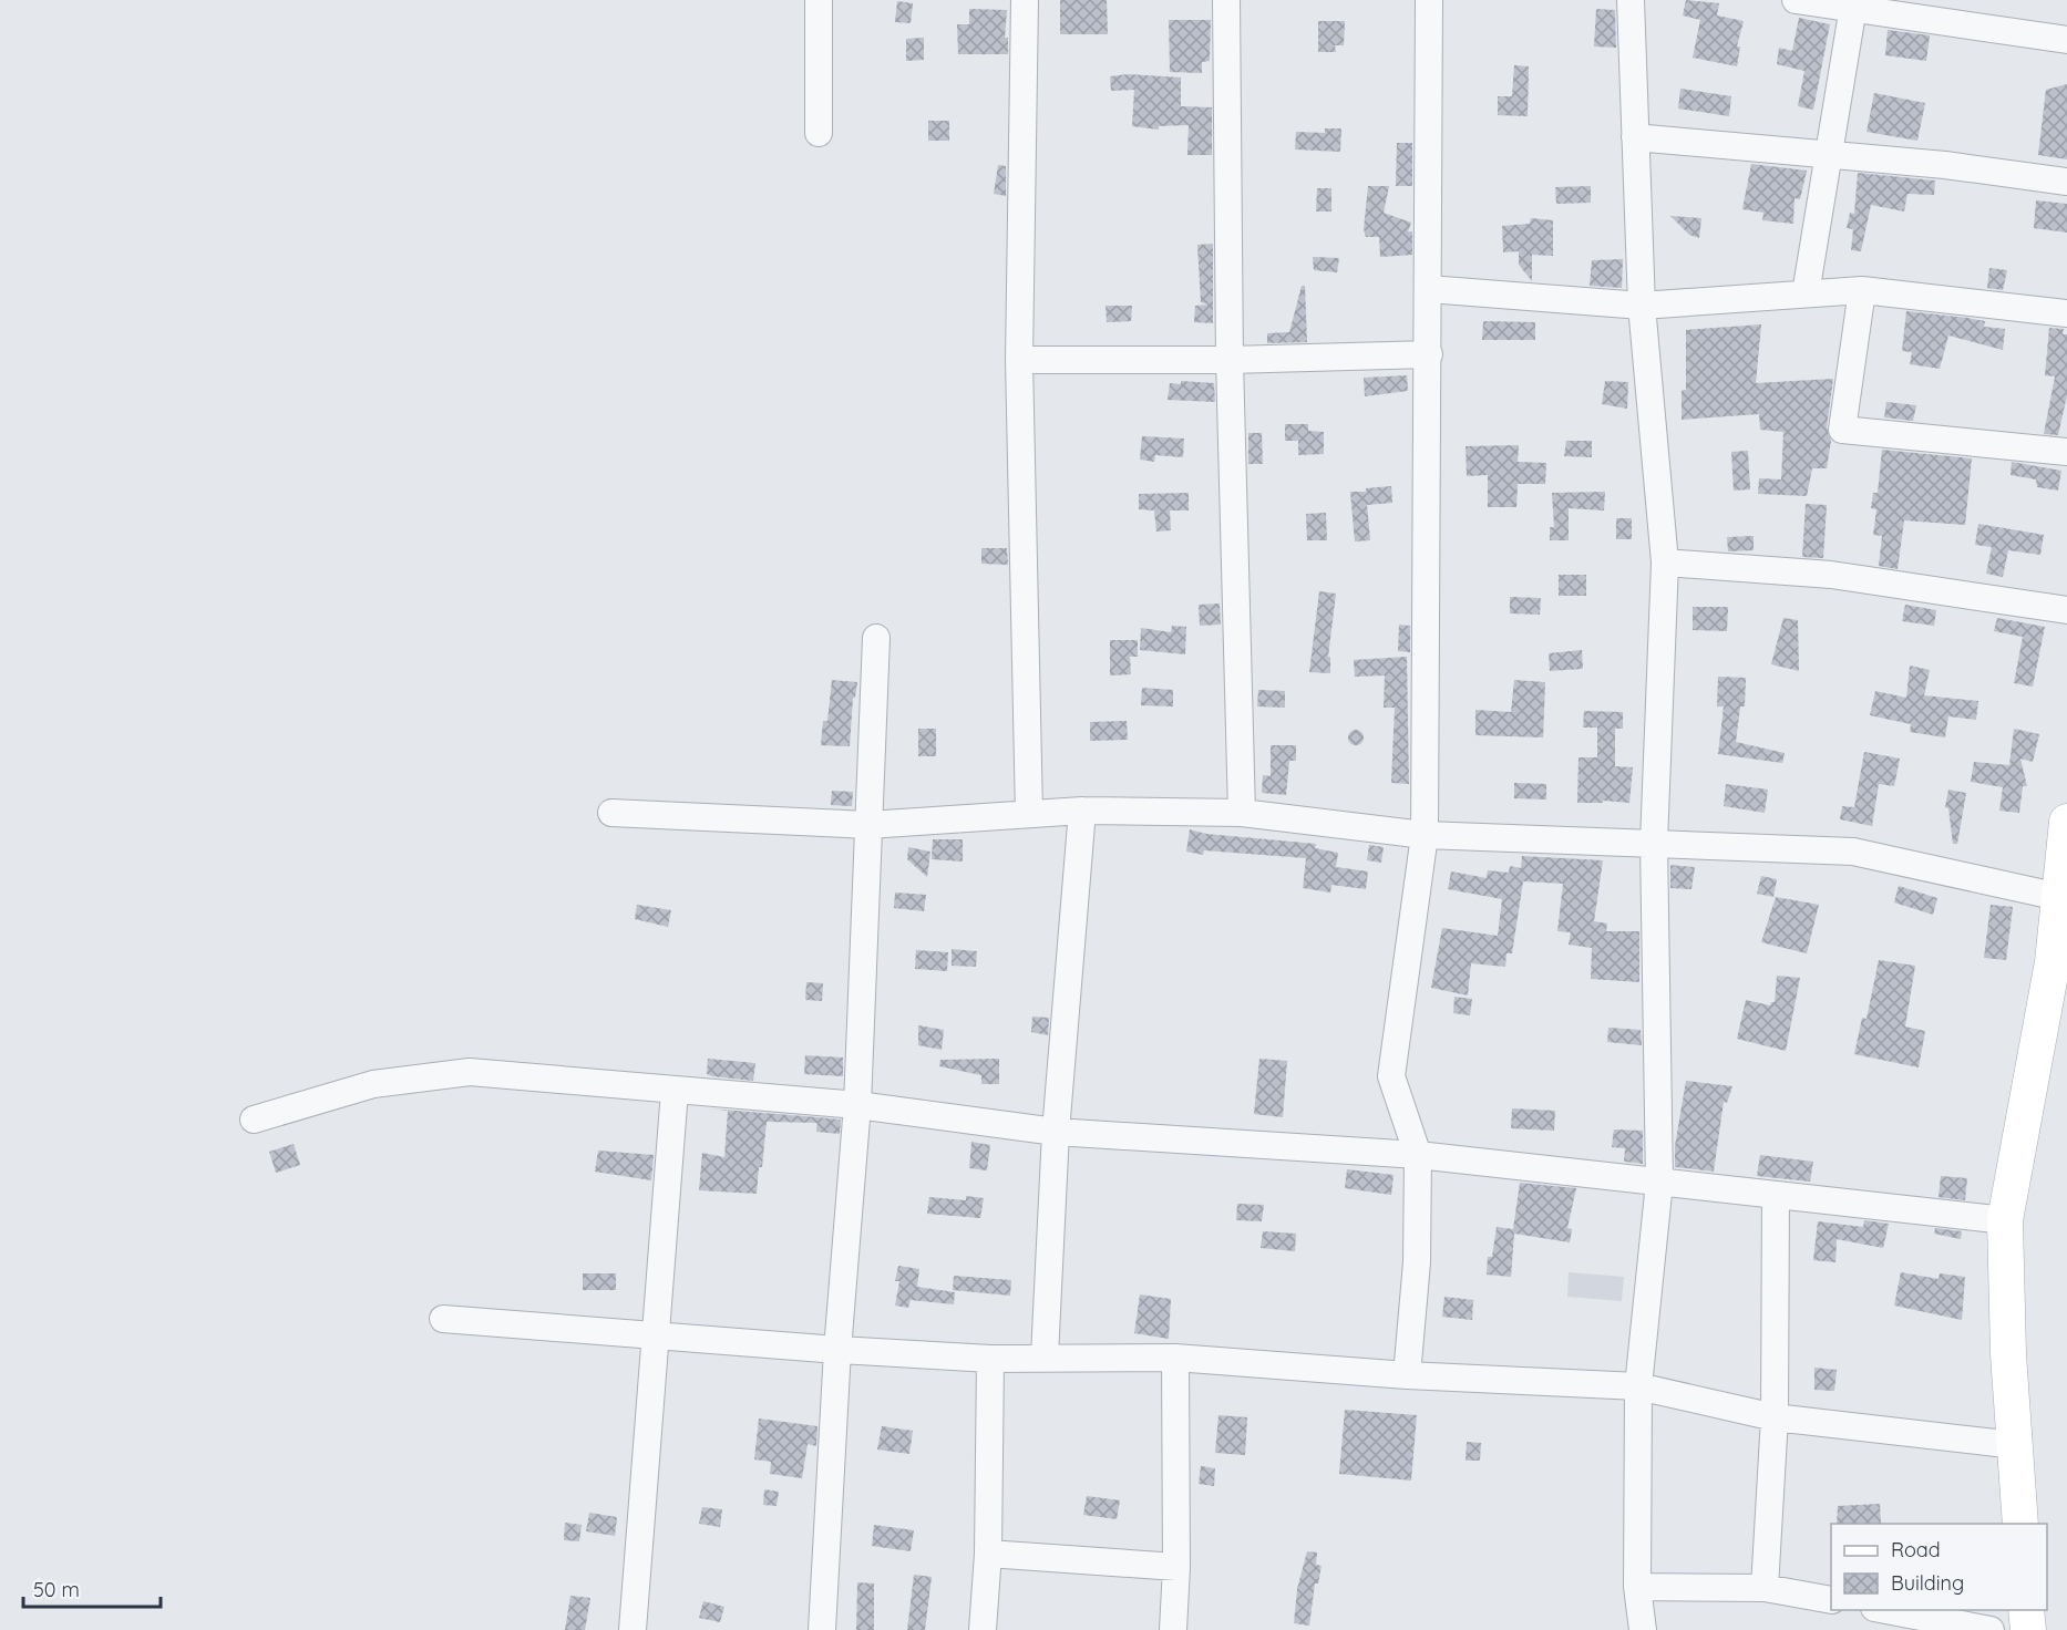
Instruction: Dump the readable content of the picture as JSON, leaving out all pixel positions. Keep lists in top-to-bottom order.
{
  "legend": ["Road", "Building"],
  "scale_bar": "50 m"
}
